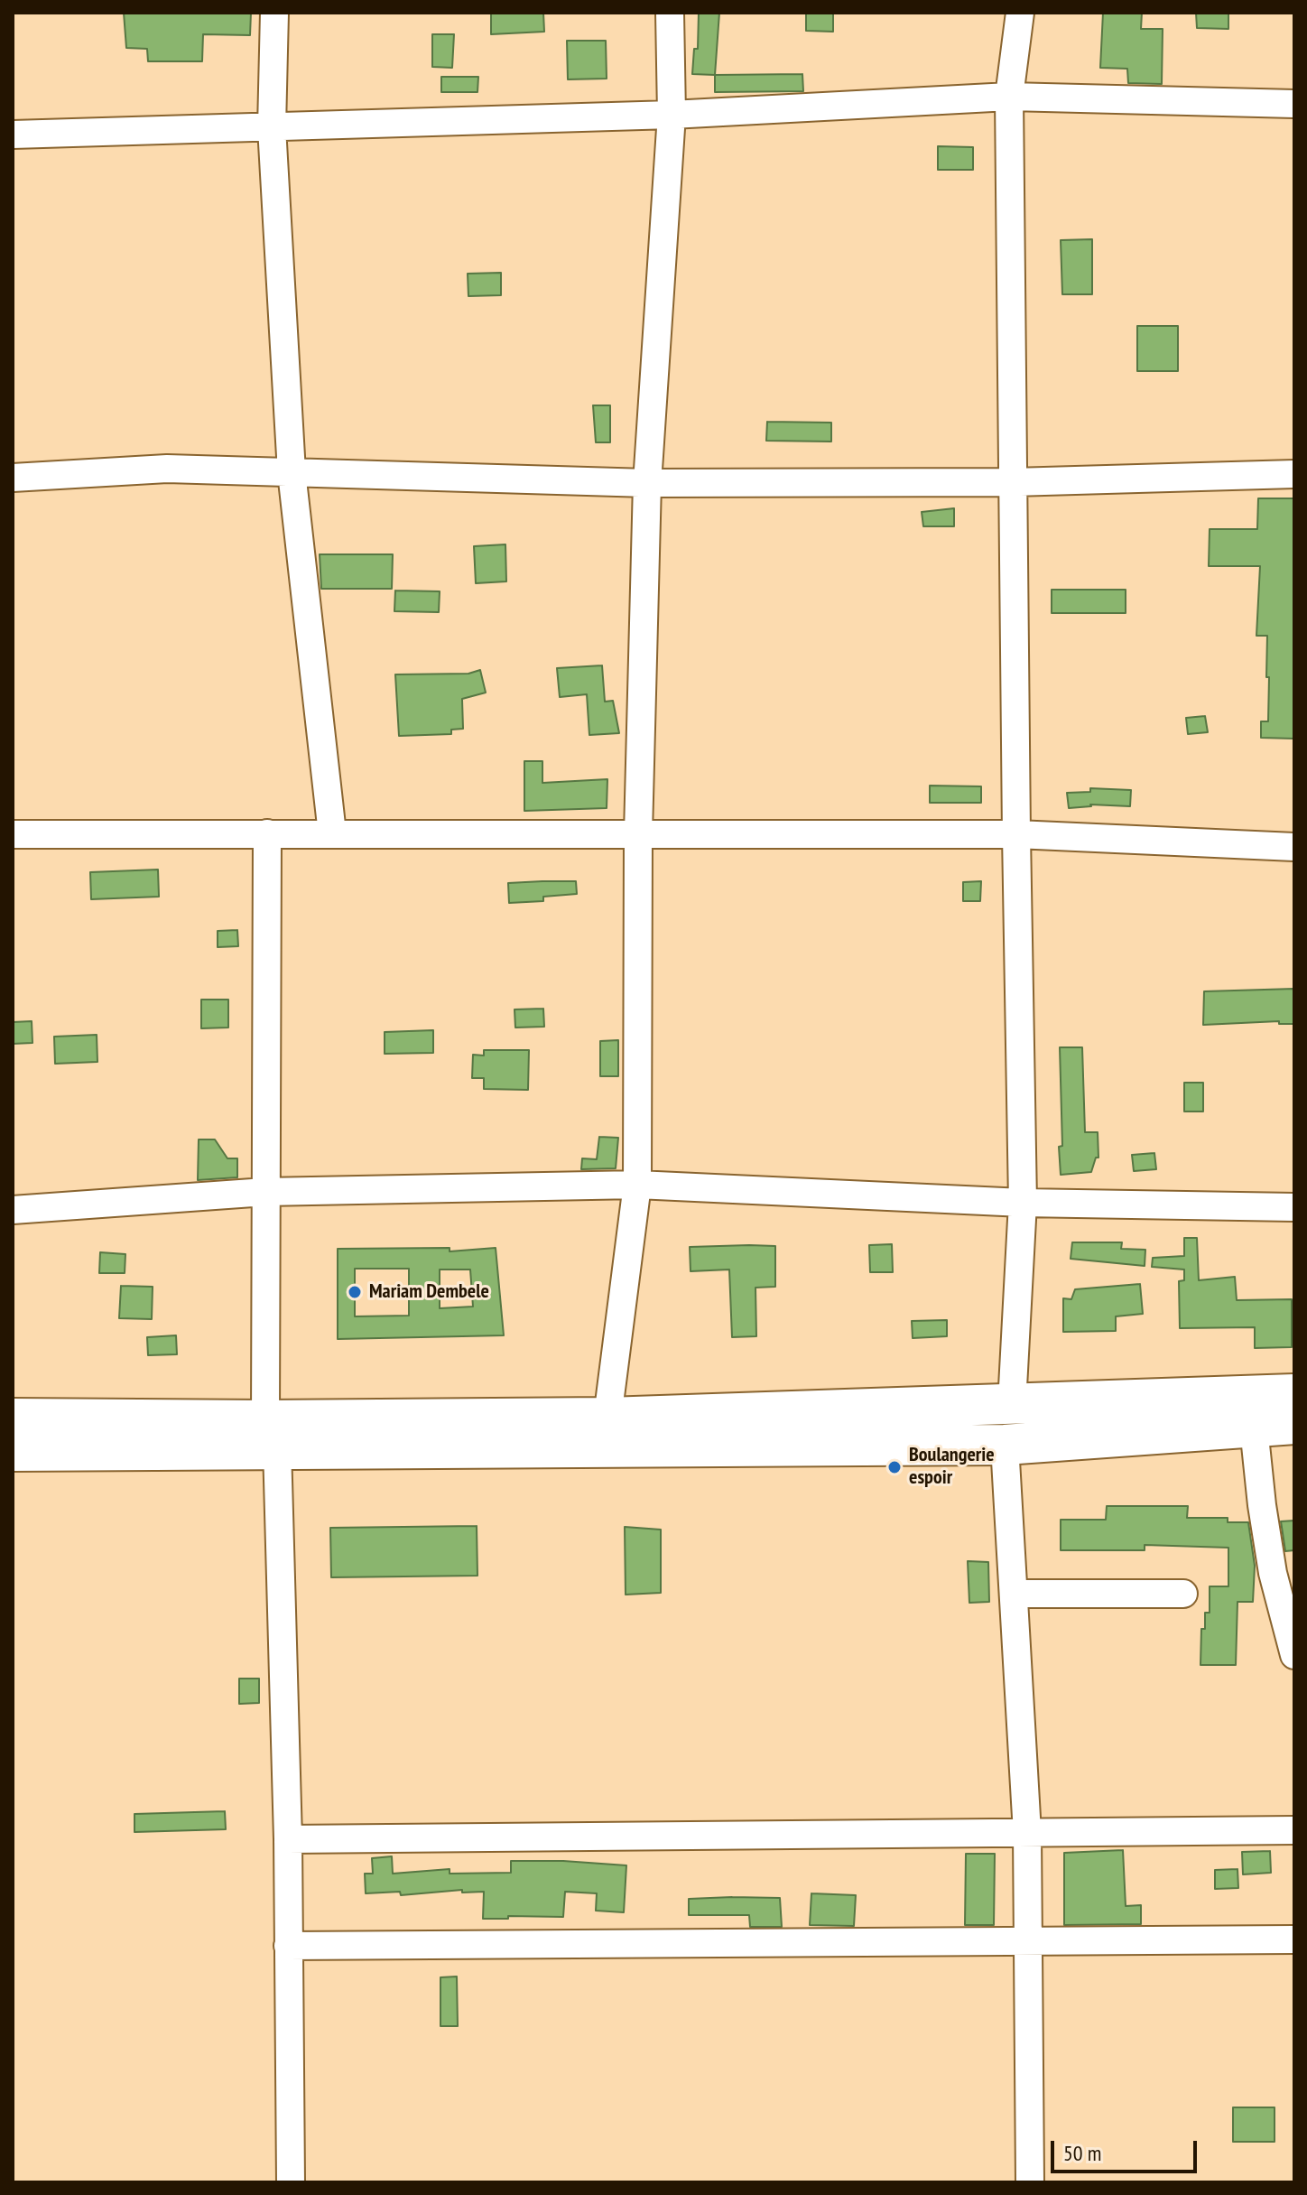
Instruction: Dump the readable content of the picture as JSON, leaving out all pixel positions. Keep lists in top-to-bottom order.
{
  "places": ["Mariam Dembele", "Boulangerie espoir"],
  "scale_bar": "50 m"
}
